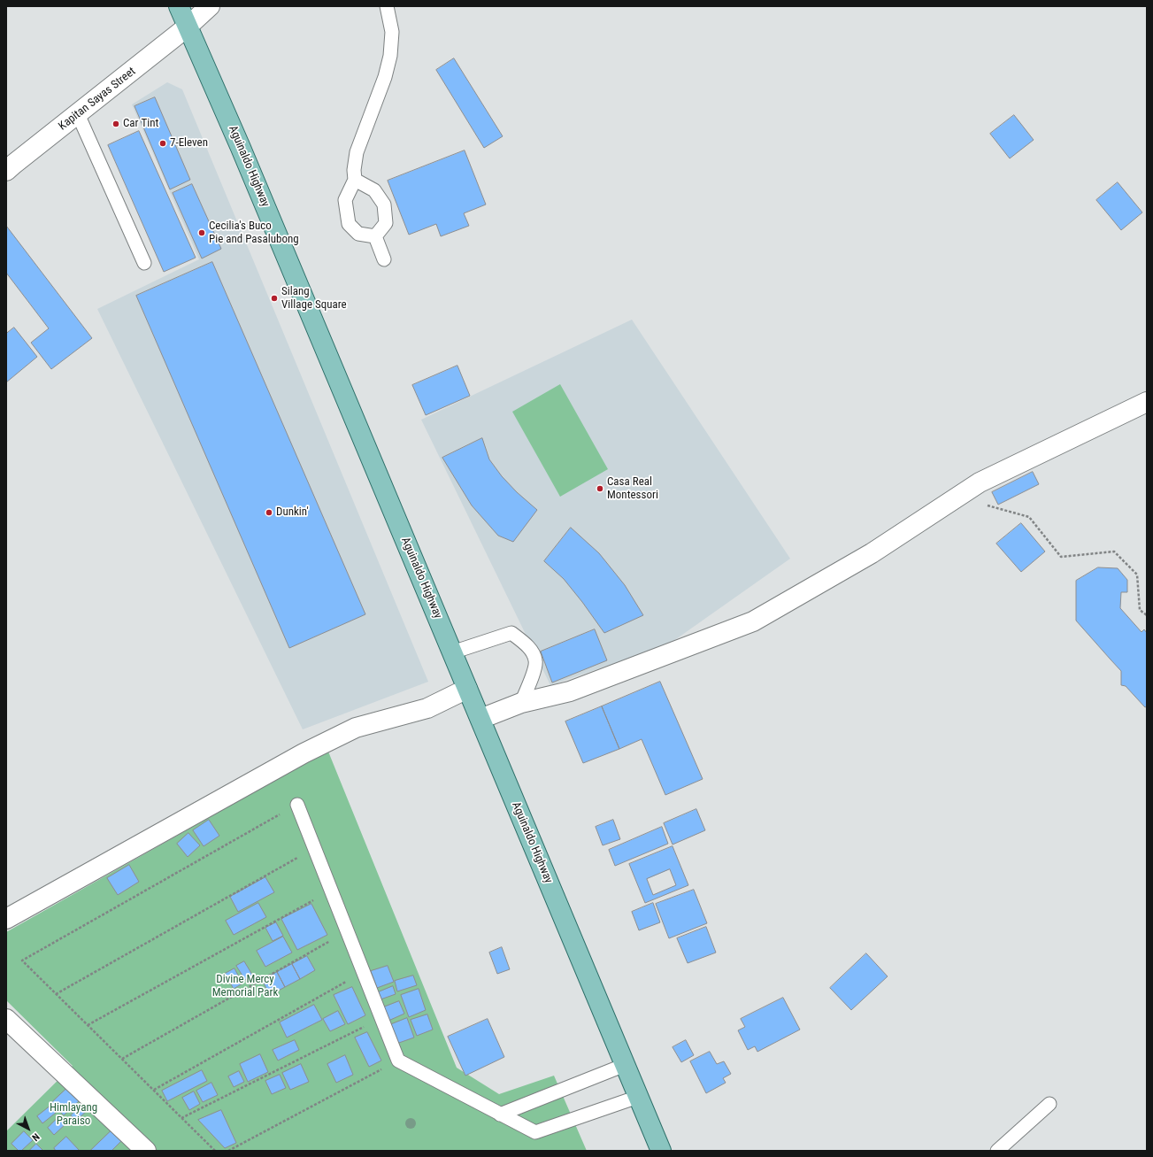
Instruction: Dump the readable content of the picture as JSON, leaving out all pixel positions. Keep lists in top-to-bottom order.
{
  "streets": {
    "main road": ["Aguinaldo Highway"],
    "street": ["Kapitan Sayas Street"]
  },
  "crossings": [
    ["Kapitan Sayas Street", "Aguinaldo Highway"]
  ],
  "parks": ["Divine Mercy Memorial Park", "Himlayang Paraiso"],
  "places": [
    "Car Tint",
    "7-Eleven",
    "Cecilia's Buco Pie and Pasalubong",
    "Silang Village Square",
    "Casa Real Montessori",
    "Dunkin'"
  ],
  "north": "bottom right"
}
